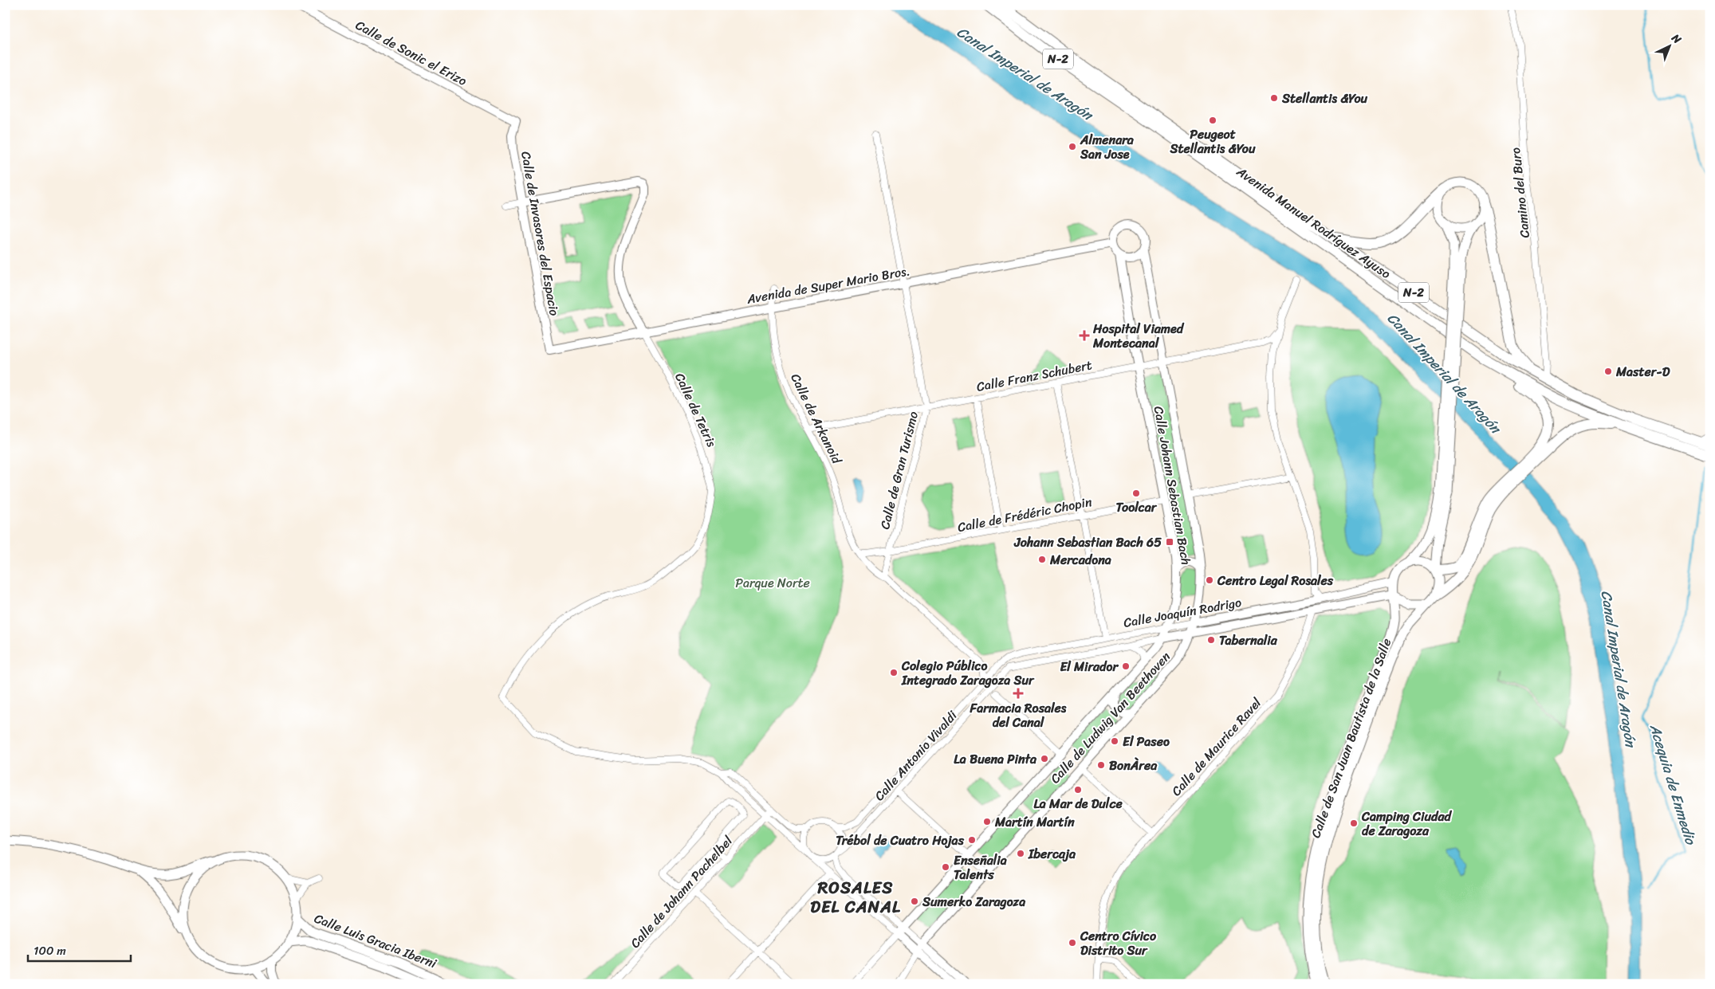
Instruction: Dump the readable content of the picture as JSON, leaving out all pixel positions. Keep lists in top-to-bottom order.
{
  "streets": {
    "highway": ["N-2", "Avenida Manuel Rodríguez Ayuso"],
    "main road": ["Calle de San Juan Bautista de la Salle", "Calle Luis Gracia Iberni"],
    "street": [
      "Calle de Sonic el Erizo",
      "Camino del Buro",
      "Calle de Invasores del Espacio",
      "Avenida de Super Mario Bros.",
      "Calle Franz Schubert",
      "Calle de Tetris",
      "Calle de Arkanoid",
      "Calle de Gran Turismo",
      "Calle Johann Sebastian Bach",
      "Calle de Frédéric Chopin",
      "Calle Joaquín Rodrigo",
      "Calle de Ludwig Van Beethoven",
      "Calle de Maurice Ravel",
      "Calle Antonio Vivaldi",
      "Calle de Johann Pachelbel"
    ]
  },
  "crossings": [
    ["Calle de Sonic el Erizo", "Calle de Invasores del Espacio"],
    ["Camino del Buro", "Avenida Manuel Rodríguez Ayuso"],
    ["Calle de Invasores del Espacio", "Avenida de Super Mario Bros."],
    ["Calle de Invasores del Espacio", "Calle de Tetris"],
    ["Avenida de Super Mario Bros.", "Calle de Tetris"],
    ["Avenida de Super Mario Bros.", "Calle de Arkanoid"],
    ["Avenida de Super Mario Bros.", "Calle de Gran Turismo"],
    ["Avenida de Super Mario Bros.", "Calle Johann Sebastian Bach"],
    ["Avenida de Super Mario Bros.", "Calle de Ludwig Van Beethoven"],
    ["Calle Franz Schubert", "Calle de Arkanoid"],
    ["Calle Franz Schubert", "Calle de Gran Turismo"],
    ["Calle Franz Schubert", "Calle Johann Sebastian Bach"],
    ["Calle Franz Schubert", "Calle de Ludwig Van Beethoven"],
    ["Calle de Arkanoid", "Calle de Gran Turismo"],
    ["Calle de Gran Turismo", "Calle de Frédéric Chopin"],
    ["Calle Johann Sebastian Bach", "Calle de Frédéric Chopin"],
    ["Calle Johann Sebastian Bach", "Calle Joaquín Rodrigo"],
    ["Calle Johann Sebastian Bach", "Calle de Ludwig Van Beethoven"],
    ["Calle Joaquín Rodrigo", "Calle de Ludwig Van Beethoven"],
    ["Calle Joaquín Rodrigo", "Calle de San Juan Bautista de la Salle"],
    ["Calle Joaquín Rodrigo", "Calle de Maurice Ravel"],
    ["Calle Joaquín Rodrigo", "Calle Antonio Vivaldi"]
  ],
  "districts": ["ROSALES DEL CANAL"],
  "water": ["Canal Imperial de Aragón", "Acequia de Enmedio"],
  "parks": ["Parque Norte"],
  "places": {
    "other": [
      "Stellantis &You",
      "Peugeot Stellantis &You",
      "Almenara San Jose",
      "Master-D",
      "Toolcar",
      "Mercadona",
      "Centro Legal Rosales",
      "Tabernalia",
      "El Mirador",
      "Colegio Público Integrado Zaragoza Sur",
      "El Paseo",
      "La Buena Pinta",
      "BonÀrea",
      "La Mar de Dulce",
      "Martín Martín",
      "Camping Ciudad de Zaragoza",
      "Trébol de Cuatro Hojas",
      "Ibercaja",
      "Enseñalia Talents",
      "Sumerko Zaragoza",
      "Centro Cívico Distrito Sur"
    ],
    "health": ["Hospital Viamed Montecanal", "Farmacia Rosales del Canal"],
    "transit": ["Johann Sebastian Bach 65"]
  },
  "scale_bar": "100 m",
  "north": "top right"
}
